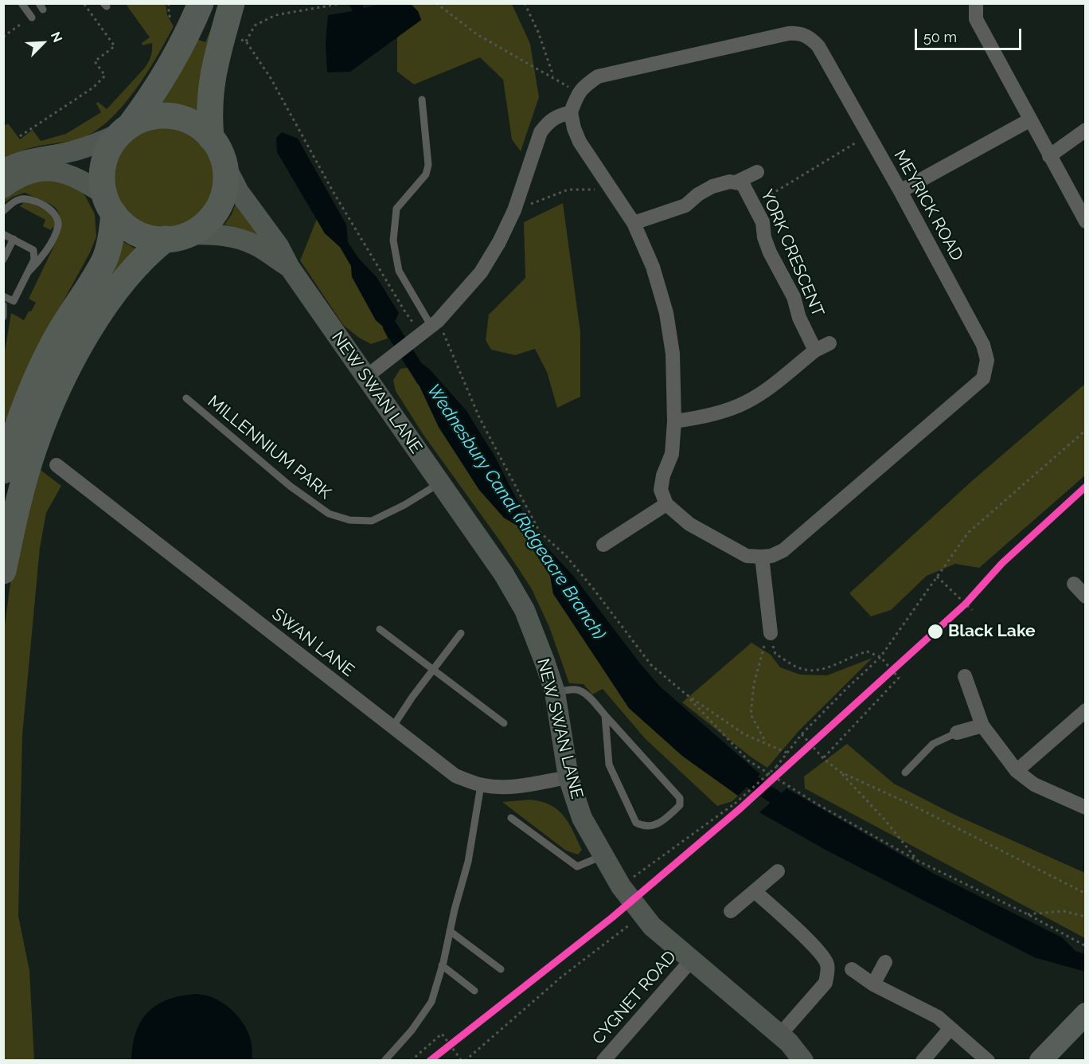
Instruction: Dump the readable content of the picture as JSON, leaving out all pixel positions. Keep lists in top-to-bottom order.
{
  "streets": {
    "main road": ["NEW SWAN LANE"],
    "street": [
      "MEYRICK ROAD",
      "YORK CRESCENT",
      "SWAN LANE",
      "CYGNET ROAD"
    ],
    "lane": ["MILLENNIUM PARK"]
  },
  "crossings": [
    ["NEW SWAN LANE", "MILLENNIUM PARK"],
    ["NEW SWAN LANE", "SWAN LANE"],
    ["NEW SWAN LANE", "CYGNET ROAD"]
  ],
  "water": ["Wednesbury Canal (Ridgeacre Branch)"],
  "places": ["Black Lake"],
  "scale_bar": "50 m",
  "north": "top right"
}
